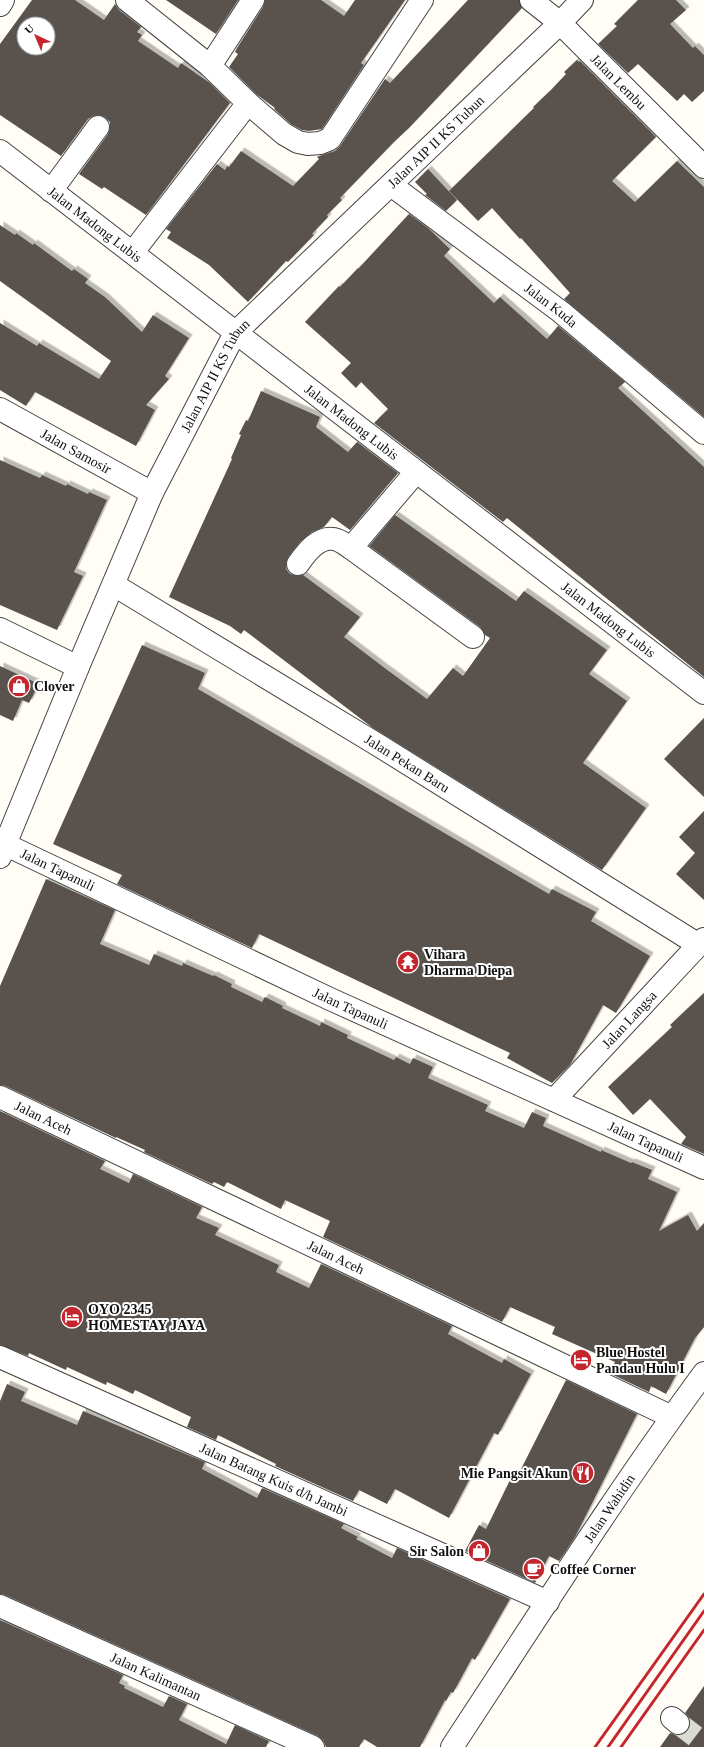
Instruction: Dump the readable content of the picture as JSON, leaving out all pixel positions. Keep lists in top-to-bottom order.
{
  "streets": {
    "street": [
      "Jalan Lembu",
      "Jalan AIP II KS Tubun",
      "Jalan Madong Lubis",
      "Jalan Kuda",
      "Jalan Samosir",
      "Jalan Pekan Baru",
      "Jalan Tapanuli",
      "Jalan Langsa",
      "Jalan Aceh",
      "Jalan Batang Kuis d/h Jambi",
      "Jalan Wahidin",
      "Jalan Kalimantan"
    ]
  },
  "crossings": [
    ["Jalan Lembu", "Jalan AIP II KS Tubun"],
    ["Jalan AIP II KS Tubun", "Jalan Madong Lubis"],
    ["Jalan AIP II KS Tubun", "Jalan Kuda"],
    ["Jalan AIP II KS Tubun", "Jalan Samosir"],
    ["Jalan AIP II KS Tubun", "Jalan Pekan Baru"],
    ["Jalan AIP II KS Tubun", "Jalan Tapanuli"],
    ["Jalan Pekan Baru", "Jalan Langsa"],
    ["Jalan Tapanuli", "Jalan Langsa"],
    ["Jalan Aceh", "Jalan Wahidin"],
    ["Jalan Batang Kuis d/h Jambi", "Jalan Wahidin"]
  ],
  "places": {
    "shop": ["Clover", "Sir Salon"],
    "temple": ["Vihara Dharma Diepa"],
    "hotel": ["OYO 2345 HOMESTAY JAYA", "Blue Hostel Pandau Hulu I"],
    "restaurant": ["Mie Pangsit Akun"],
    "cafe": ["Coffee Corner"]
  },
  "north": "top left"
}
